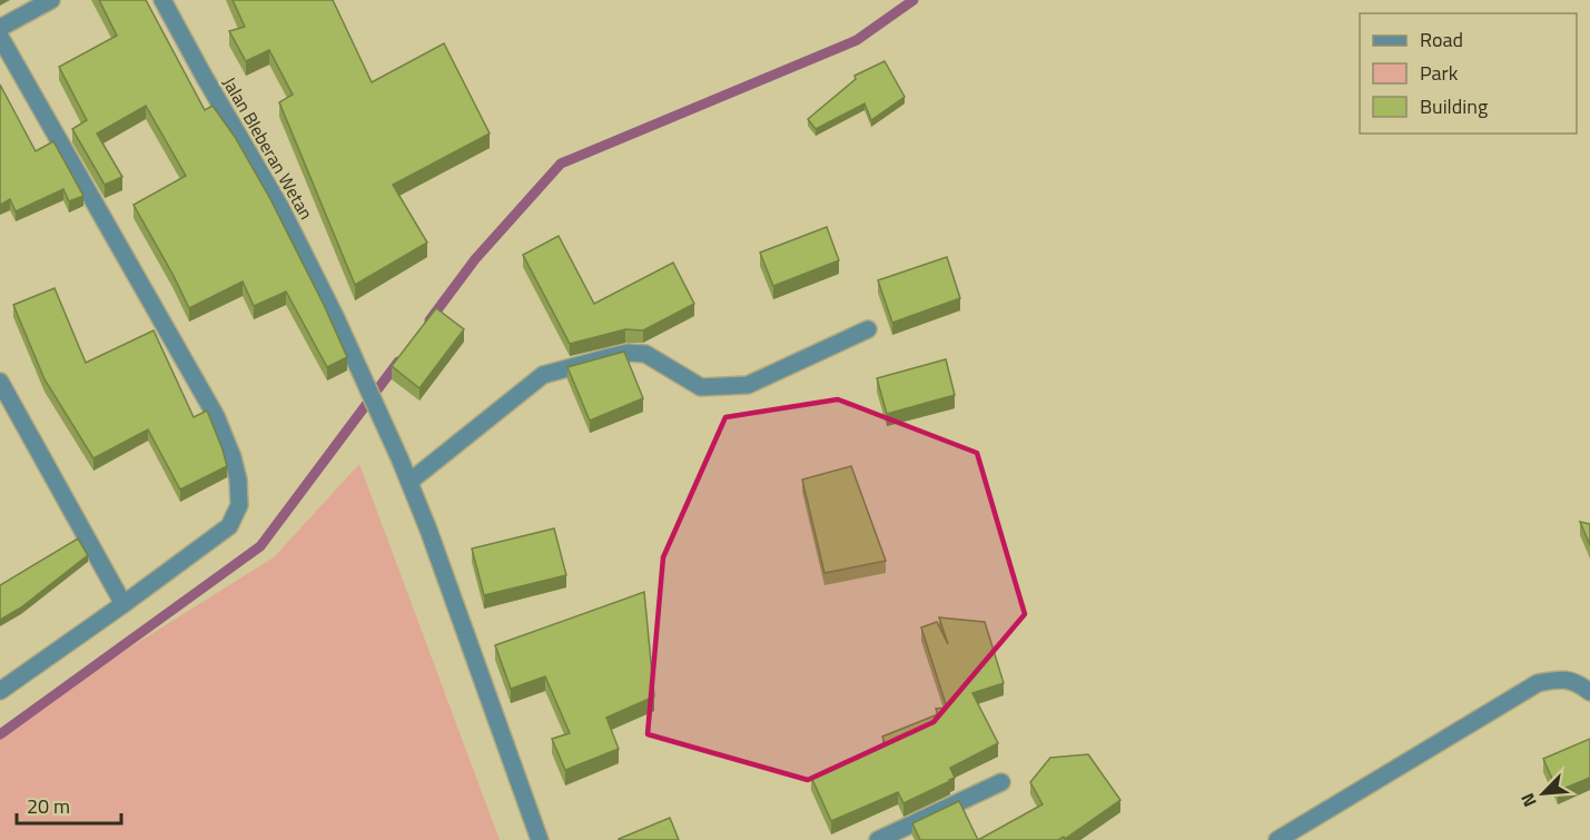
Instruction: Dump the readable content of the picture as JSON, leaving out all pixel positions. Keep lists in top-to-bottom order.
{
  "streets": {
    "street": ["Jalan Bleberan Wetan"]
  },
  "legend": ["Road", "Park", "Building"],
  "scale_bar": "20 m",
  "north": "bottom left"
}
